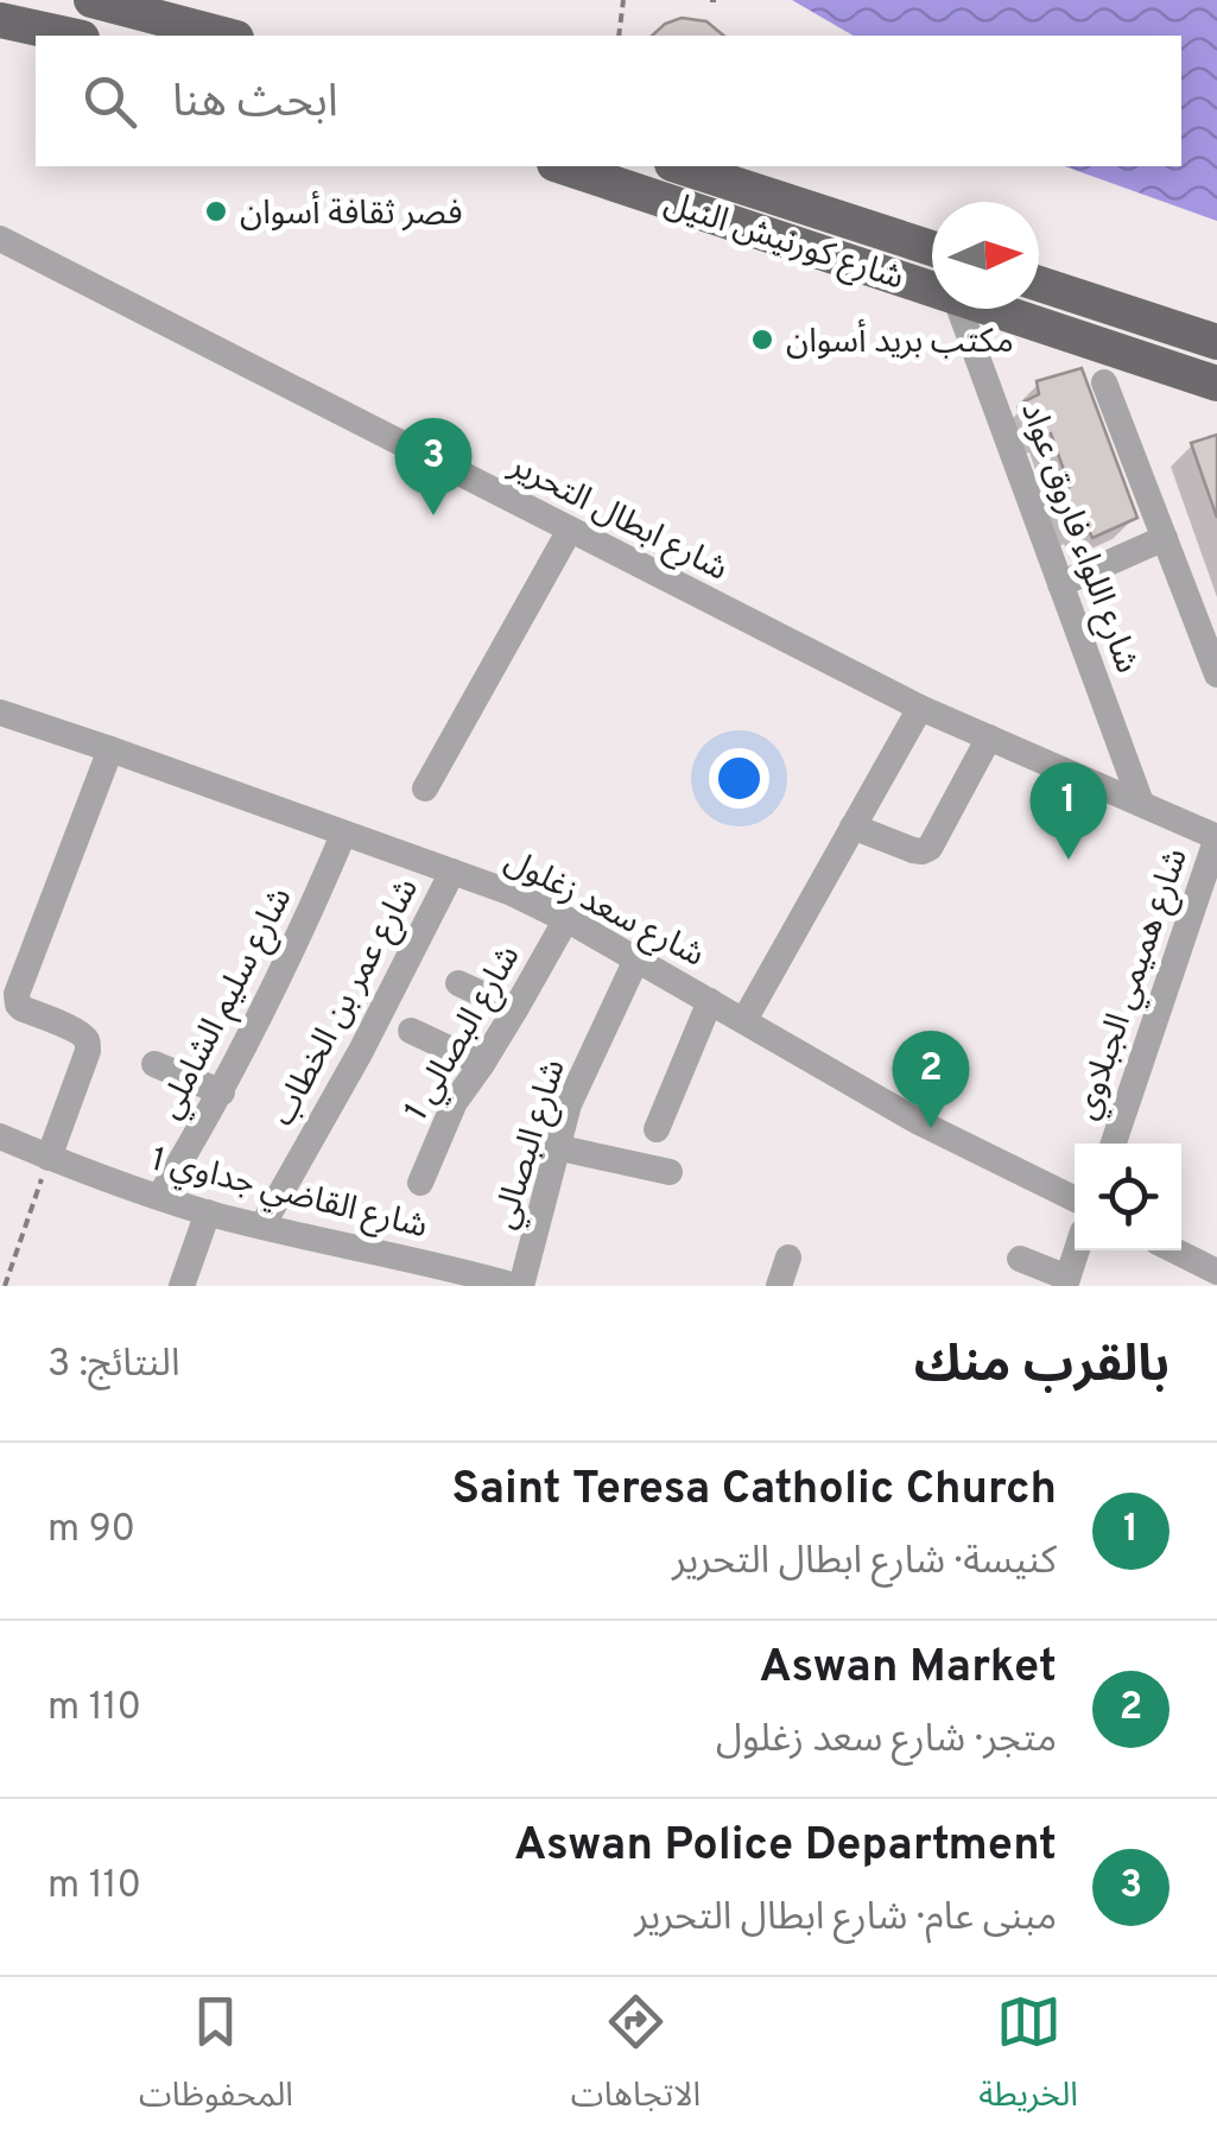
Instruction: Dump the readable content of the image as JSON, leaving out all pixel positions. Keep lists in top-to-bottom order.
{
  "streets": {
    "main road": ["شارع كورنيش النيل"],
    "street": [
      "شارع ابطال التحرير",
      "شارع اللواء فاروق عواد",
      "شارع سعد زغلول",
      "شارع هميمي الجبلاوي",
      "شارع عمر بن الخطاب",
      "شارع سليم الشاملي",
      "شارع البصالي 1",
      "شارع البصالي",
      "شارع القاضي جداوي 1"
    ]
  },
  "crossings": [
    ["شارع ابطال التحرير", "شارع اللواء فاروق عواد"],
    ["شارع ابطال التحرير", "شارع هميمي الجبلاوي"],
    ["شارع سعد زغلول", "شارع عمر بن الخطاب"],
    ["شارع سعد زغلول", "شارع سليم الشاملي"],
    ["شارع سعد زغلول", "شارع البصالي 1"],
    ["شارع سعد زغلول", "شارع البصالي"],
    ["شارع عمر بن الخطاب", "شارع القاضي جداوي 1"],
    ["شارع سليم الشاملي", "شارع القاضي جداوي 1"],
    ["شارع البصالي", "شارع القاضي جداوي 1"]
  ],
  "places": ["فصر ثقافة أسوان", "مكتب بريد أسوان"],
  "north": "right",
  "page": {
    "search": "ابحث هنا",
    "pins": ["3", "1", "2"],
    "heading": ["بالقرب منك", "النتائج: 3"],
    "list": [
      {
        "mark": "1",
        "name": "Saint Teresa Catholic Church",
        "note": "كنيسة · شارع ابطال التحرير",
        "value": "90 m"
      },
      {
        "mark": "2",
        "name": "Aswan Market",
        "note": "متجر · شارع سعد زغلول",
        "value": "110 m"
      },
      {
        "mark": "3",
        "name": "Aswan Police Department",
        "note": "مبنى عام · شارع ابطال التحرير",
        "value": "110 m"
      }
    ],
    "nav": ["الخريطة", "الاتجاهات", "المحفوظات"]
  }
}
